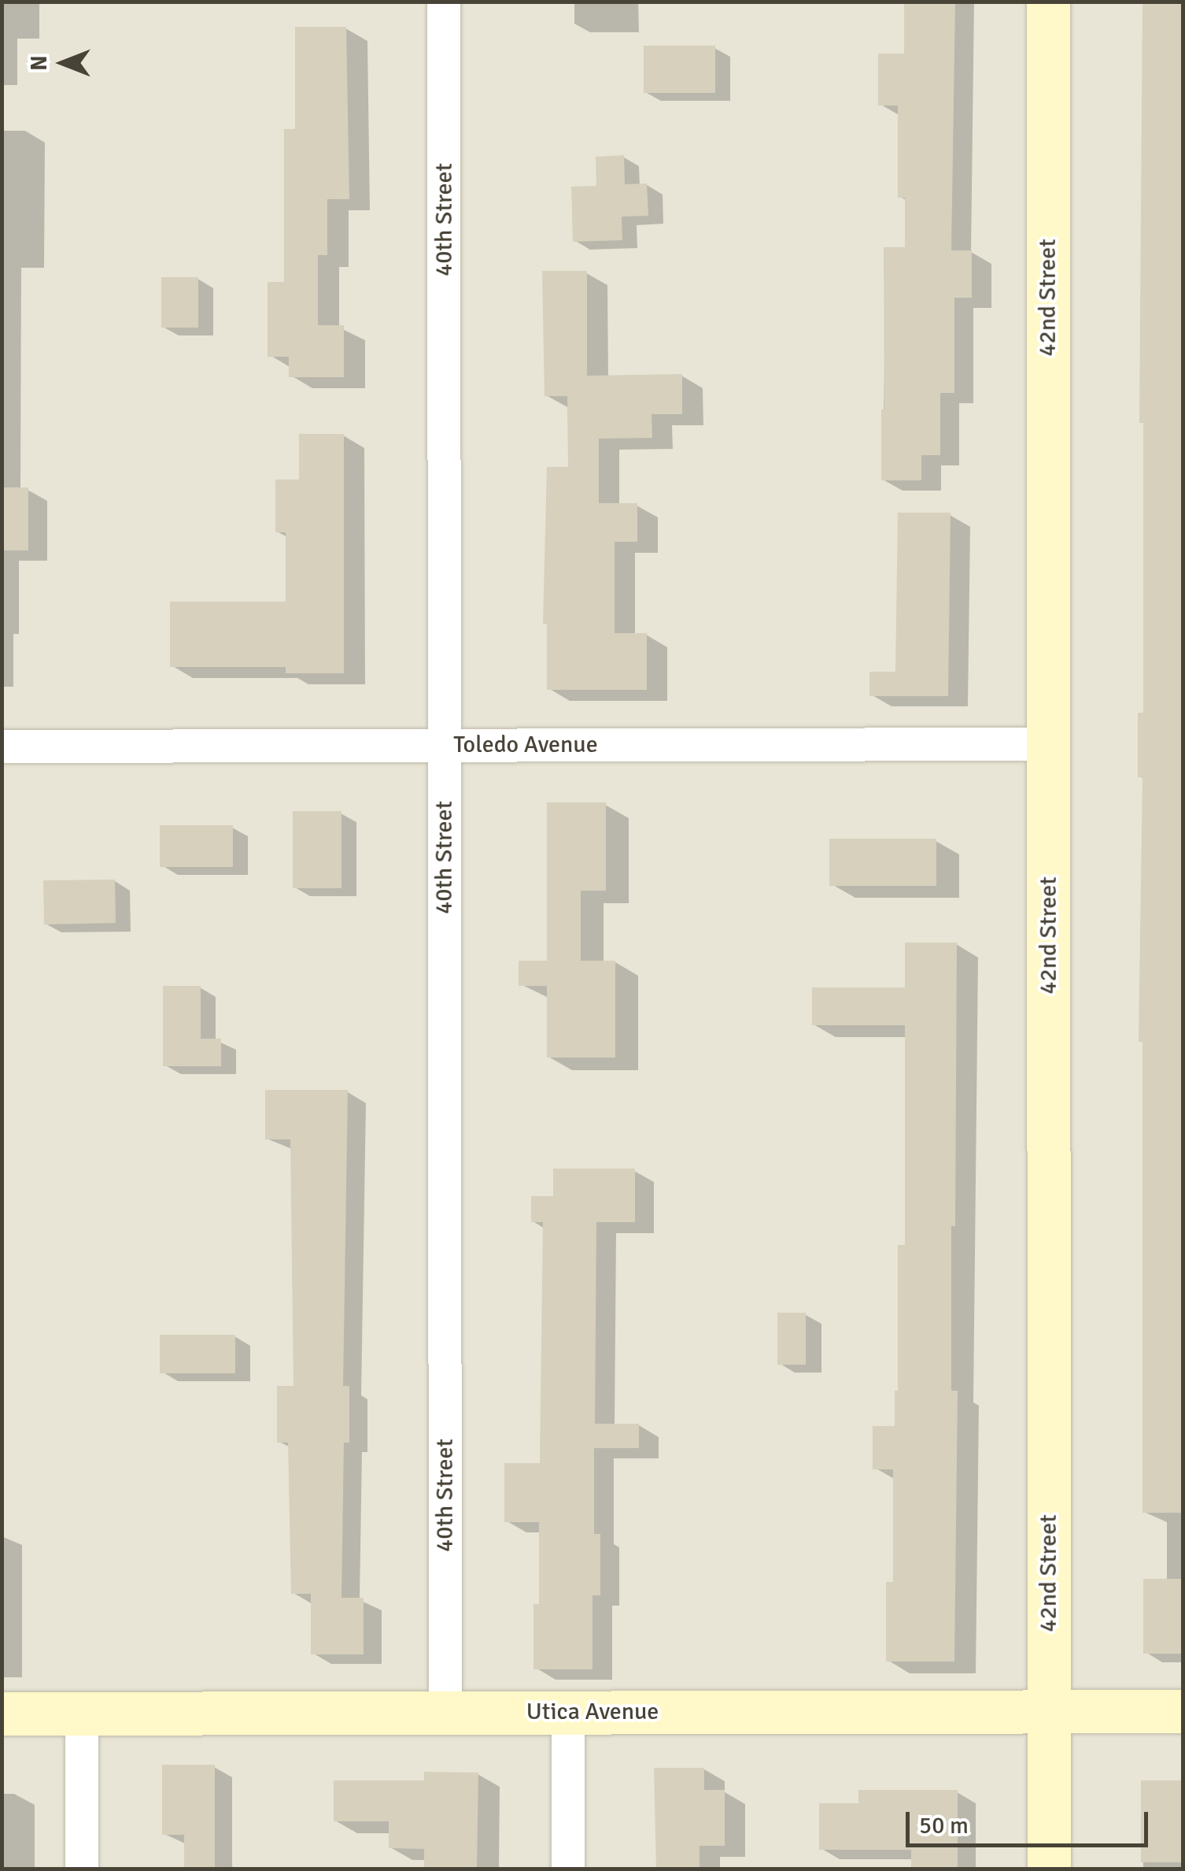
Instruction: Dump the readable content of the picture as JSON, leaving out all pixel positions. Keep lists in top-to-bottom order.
{
  "streets": {
    "street": [
      "40th Street",
      "42nd Street",
      "Toledo Avenue",
      "Utica Avenue"
    ]
  },
  "crossings": [
    ["40th Street", "Toledo Avenue"],
    ["40th Street", "Utica Avenue"],
    ["42nd Street", "Toledo Avenue"],
    ["42nd Street", "Utica Avenue"]
  ],
  "scale_bar": "50 m",
  "north": "left"
}
